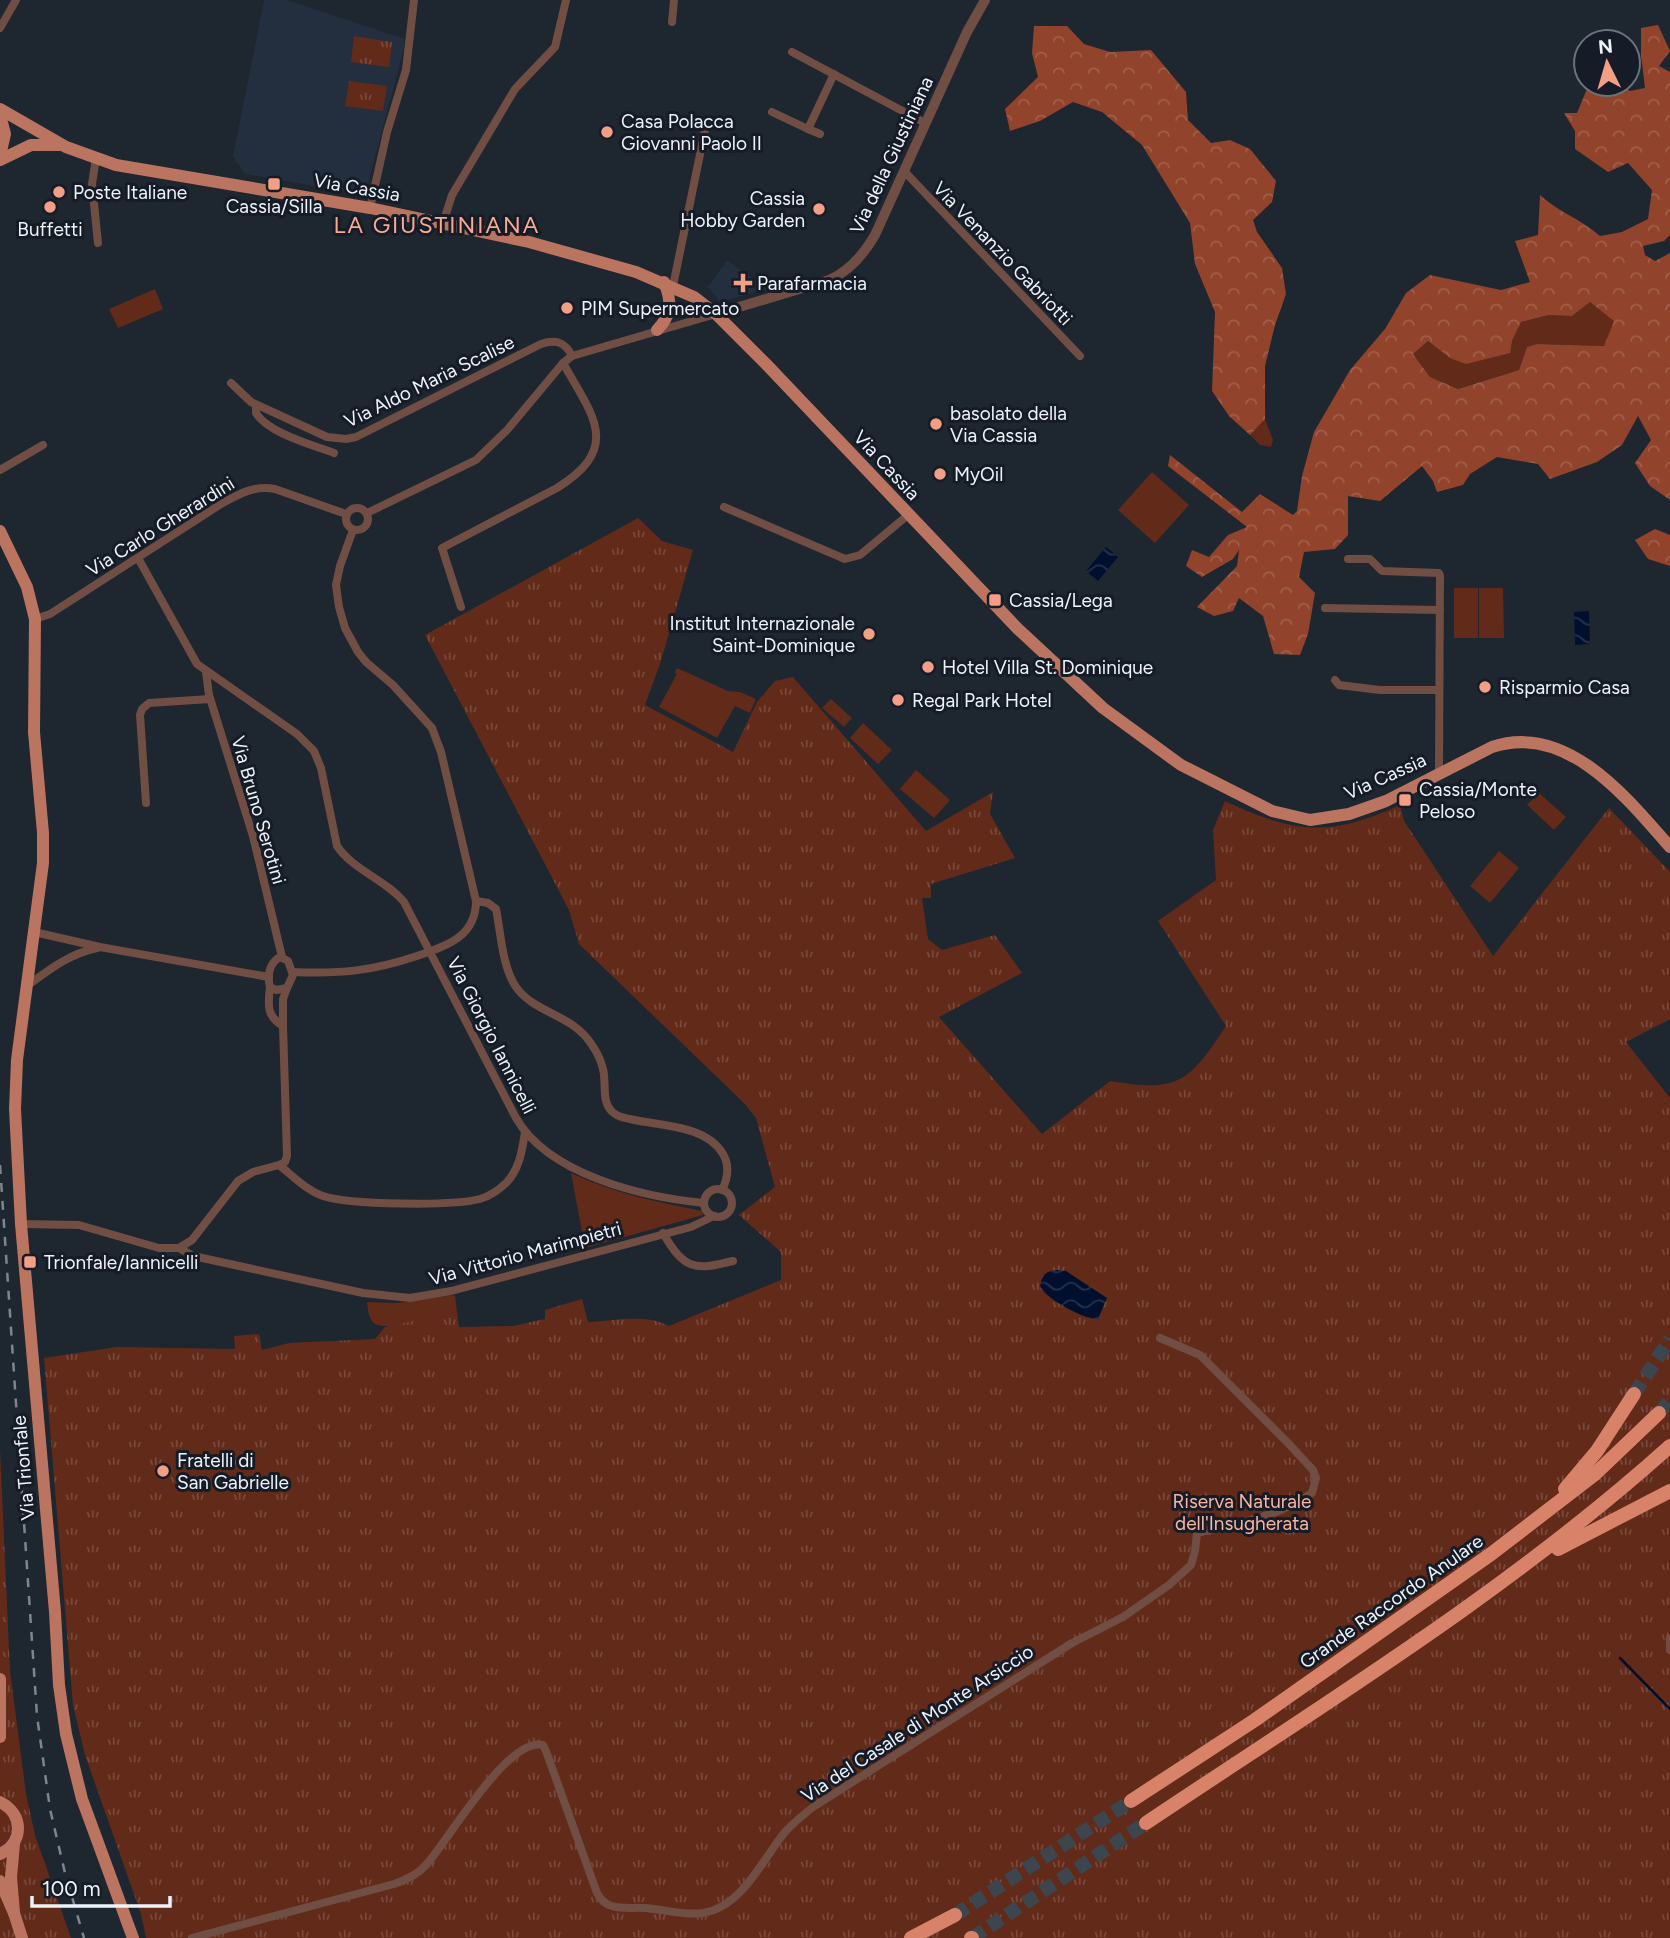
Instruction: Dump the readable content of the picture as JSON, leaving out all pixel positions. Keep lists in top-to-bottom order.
{
  "streets": {
    "highway": ["Grande Raccordo Anulare"],
    "main road": ["Via Cassia", "Via Trionfale"],
    "street": [
      "Via della Giustiniana",
      "Via Venanzio Gabriotti",
      "Via Aldo Maria Scalise",
      "Via Carlo Gherardini",
      "Via Bruno Serotini",
      "Via Giorgio Iannicelli",
      "Via Vittorio Marimpietri",
      "Via del Casale di Monte Arsiccio"
    ]
  },
  "crossings": [
    ["Via della Giustiniana", "Via Cassia"],
    ["Via della Giustiniana", "Via Venanzio Gabriotti"],
    ["Via Carlo Gherardini", "Via Giorgio Iannicelli"],
    ["Via Carlo Gherardini", "Via Trionfale"],
    ["Via Bruno Serotini", "Via Giorgio Iannicelli"]
  ],
  "districts": ["LA GIUSTINIANA"],
  "parks": ["Riserva Naturale dell'Insugherata"],
  "places": {
    "other": [
      "Casa Polacca Giovanni Paolo II",
      "Poste Italiane",
      "Buffetti",
      "Cassia Hobby Garden",
      "PIM Supermercato",
      "basolato della Via Cassia",
      "MyOil",
      "Institut Internazionale Saint-Dominique",
      "Hotel Villa St. Dominique",
      "Risparmio Casa",
      "Regal Park Hotel",
      "Fratelli di San Gabrielle"
    ],
    "transit": [
      "Cassia/Silla",
      "Cassia/Lega",
      "Cassia/Monte Peloso",
      "Trionfale/Iannicelli"
    ],
    "health": ["Parafarmacia"]
  },
  "scale_bar": "100 m",
  "north": "top"
}
